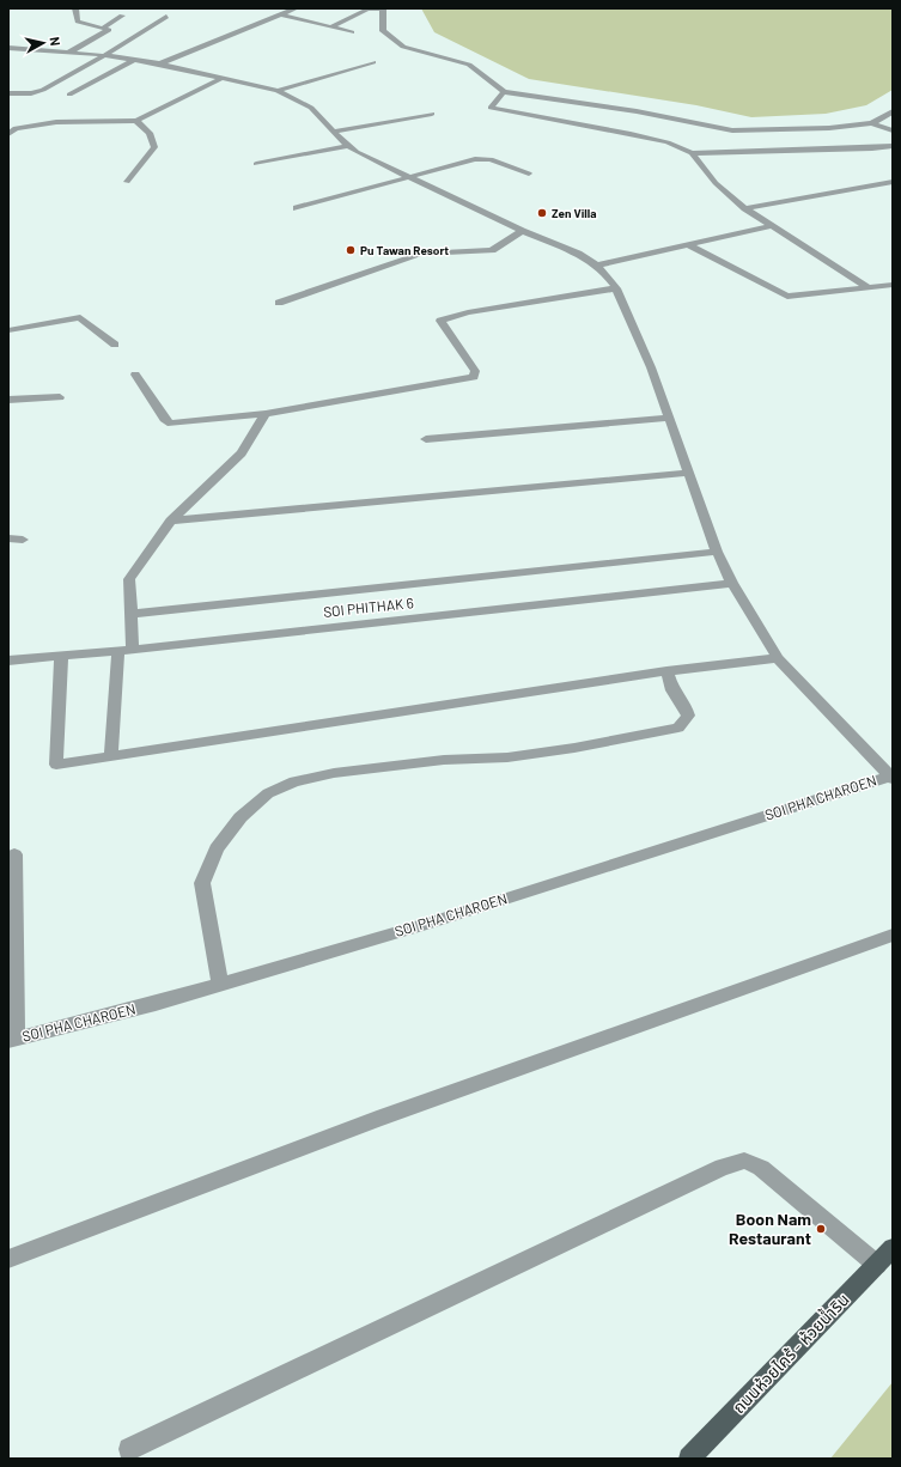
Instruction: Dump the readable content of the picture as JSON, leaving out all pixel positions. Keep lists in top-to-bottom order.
{
  "streets": {
    "main road": ["ถนนห้วยไคร้ - ห้วยน้ำริน"],
    "street": ["SOI PHITHAK 6", "SOI PHA CHAROEN"]
  },
  "places": ["Zen Villa", "Pu Tawan Resort", "Boon Nam Restaurant"],
  "north": "right"
}
